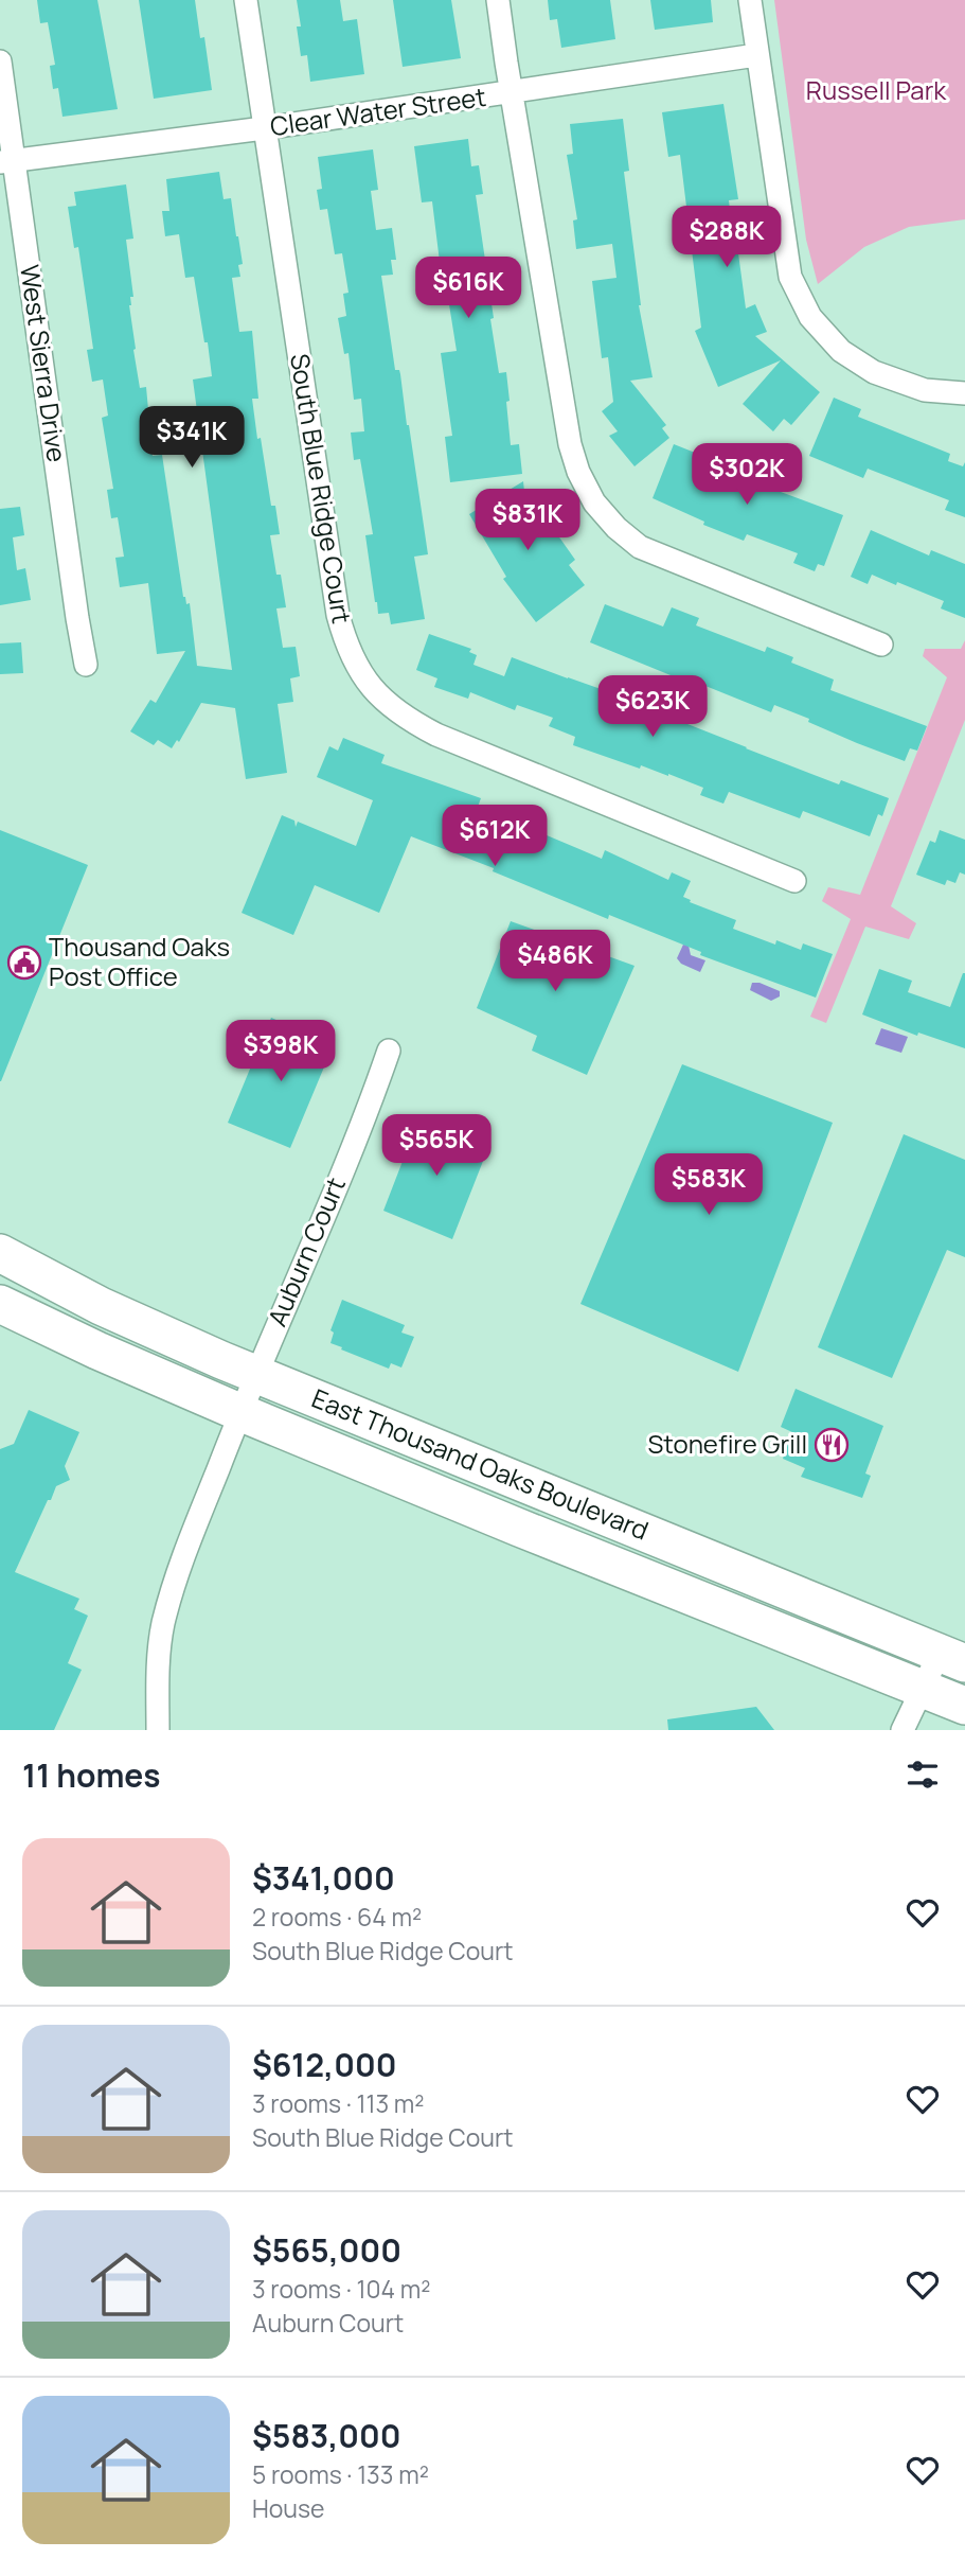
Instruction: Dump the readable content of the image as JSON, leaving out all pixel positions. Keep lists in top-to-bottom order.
{
  "streets": {
    "main road": ["East Thousand Oaks Boulevard"],
    "street": [
      "Clear Water Street",
      "West Sierra Drive",
      "South Blue Ridge Court",
      "Auburn Court"
    ]
  },
  "crossings": [
    ["Clear Water Street", "West Sierra Drive"],
    ["Clear Water Street", "South Blue Ridge Court"],
    ["Auburn Court", "East Thousand Oaks Boulevard"]
  ],
  "parks": ["Russell Park"],
  "places": {
    "public building": ["Thousand Oaks Post Office"],
    "restaurant": ["Stonefire Grill"]
  },
  "page": {
    "price": [
      "$288K",
      "$616K",
      "$341K",
      "$302K",
      "$831K",
      "$623K",
      "$612K",
      "$486K",
      "$398K",
      "$565K",
      "$583K"
    ],
    "heading": "11 homes",
    "list": [
      {
        "name": "$341,000",
        "note": "2 rooms · 64 m² · South Blue Ridge Court"
      },
      {
        "name": "$612,000",
        "note": "3 rooms · 113 m² · South Blue Ridge Court"
      },
      {
        "name": "$565,000",
        "note": "3 rooms · 104 m² · Auburn Court"
      },
      {
        "name": "$583,000",
        "note": "5 rooms · 133 m² · House"
      }
    ]
  }
}
